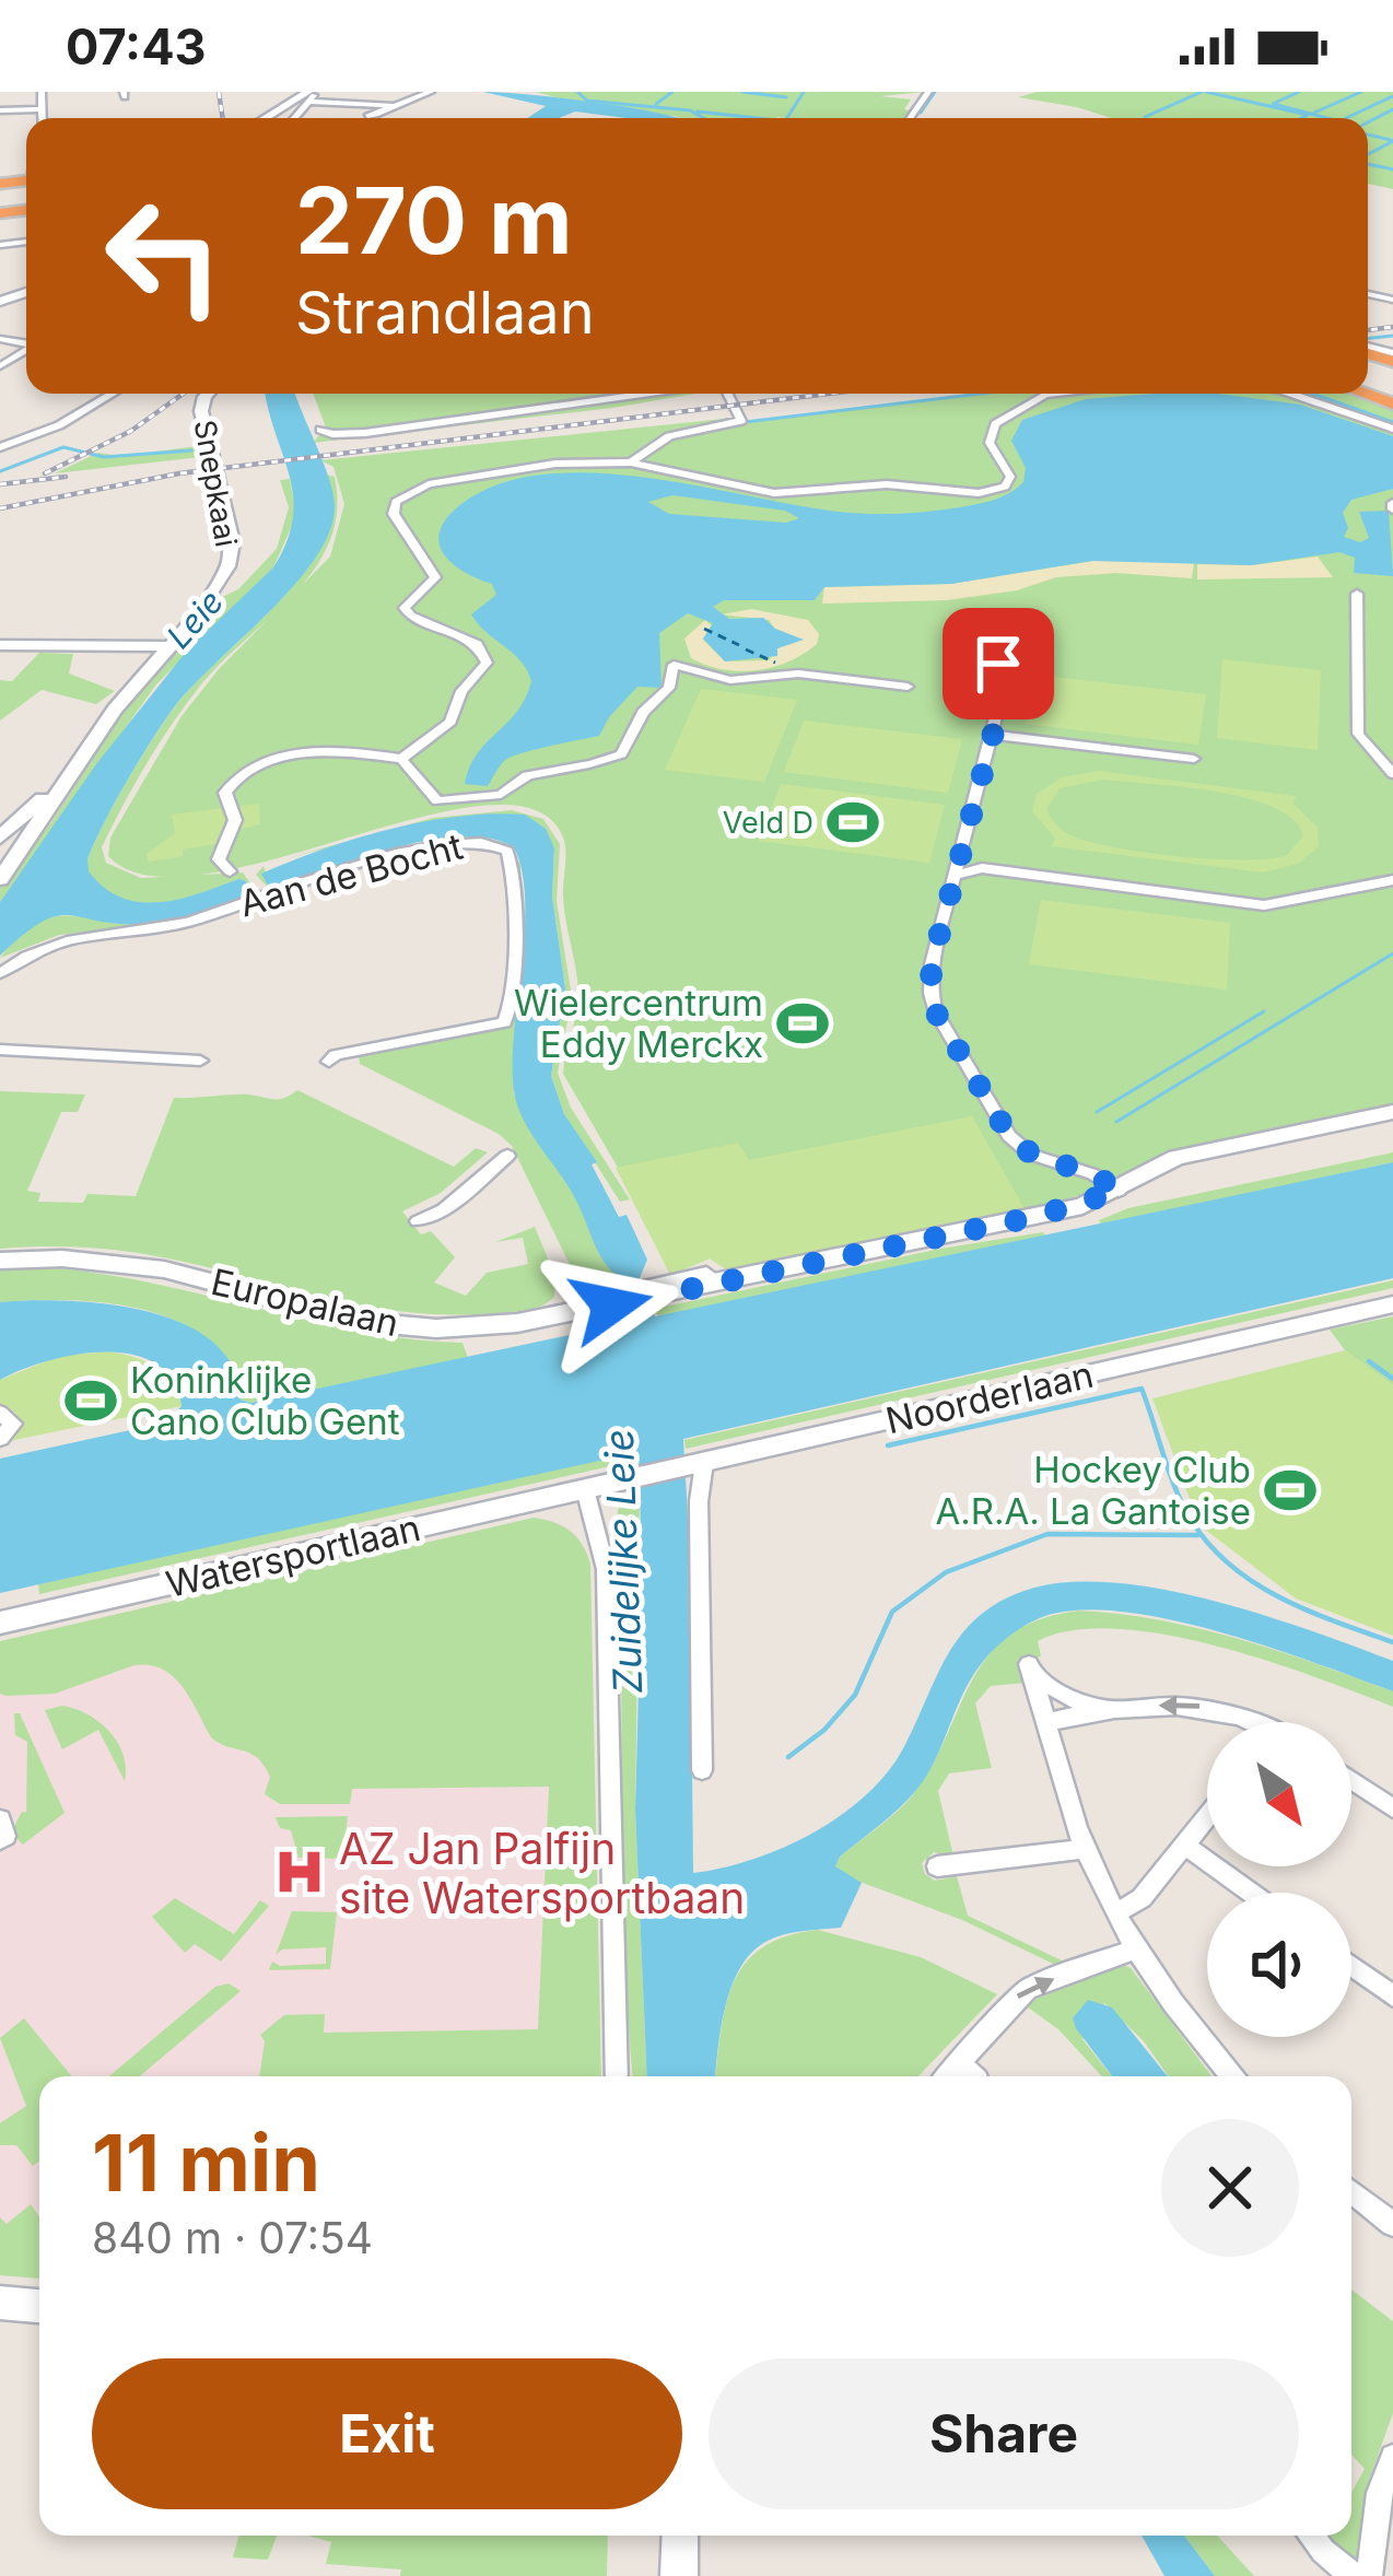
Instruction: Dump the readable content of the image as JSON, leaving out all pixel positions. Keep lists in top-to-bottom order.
{
  "streets": {
    "street": [
      "Snepkaai",
      "Aan de Bocht",
      "Europalaan",
      "Noorderlaan",
      "Watersportlaan"
    ]
  },
  "crossings": [
    ["Noorderlaan", "Watersportlaan"]
  ],
  "water": ["Leie", "Zuidelijke Leie"],
  "places": {
    "sports": [
      "Veld D",
      "Wielercentrum Eddy Merckx",
      "Koninklijke Cano Club Gent",
      "Hockey Club A.R.A. La Gantoise"
    ],
    "hospital": ["AZ Jan Palfijn site Watersportbaan"]
  },
  "north": "bottom right",
  "page": {
    "status": "07:43",
    "turn": ["270 m", "Strandlaan"],
    "heading": ["11 min", "840 m · 07:54"],
    "buttons": ["Exit", "Share"]
  }
}
